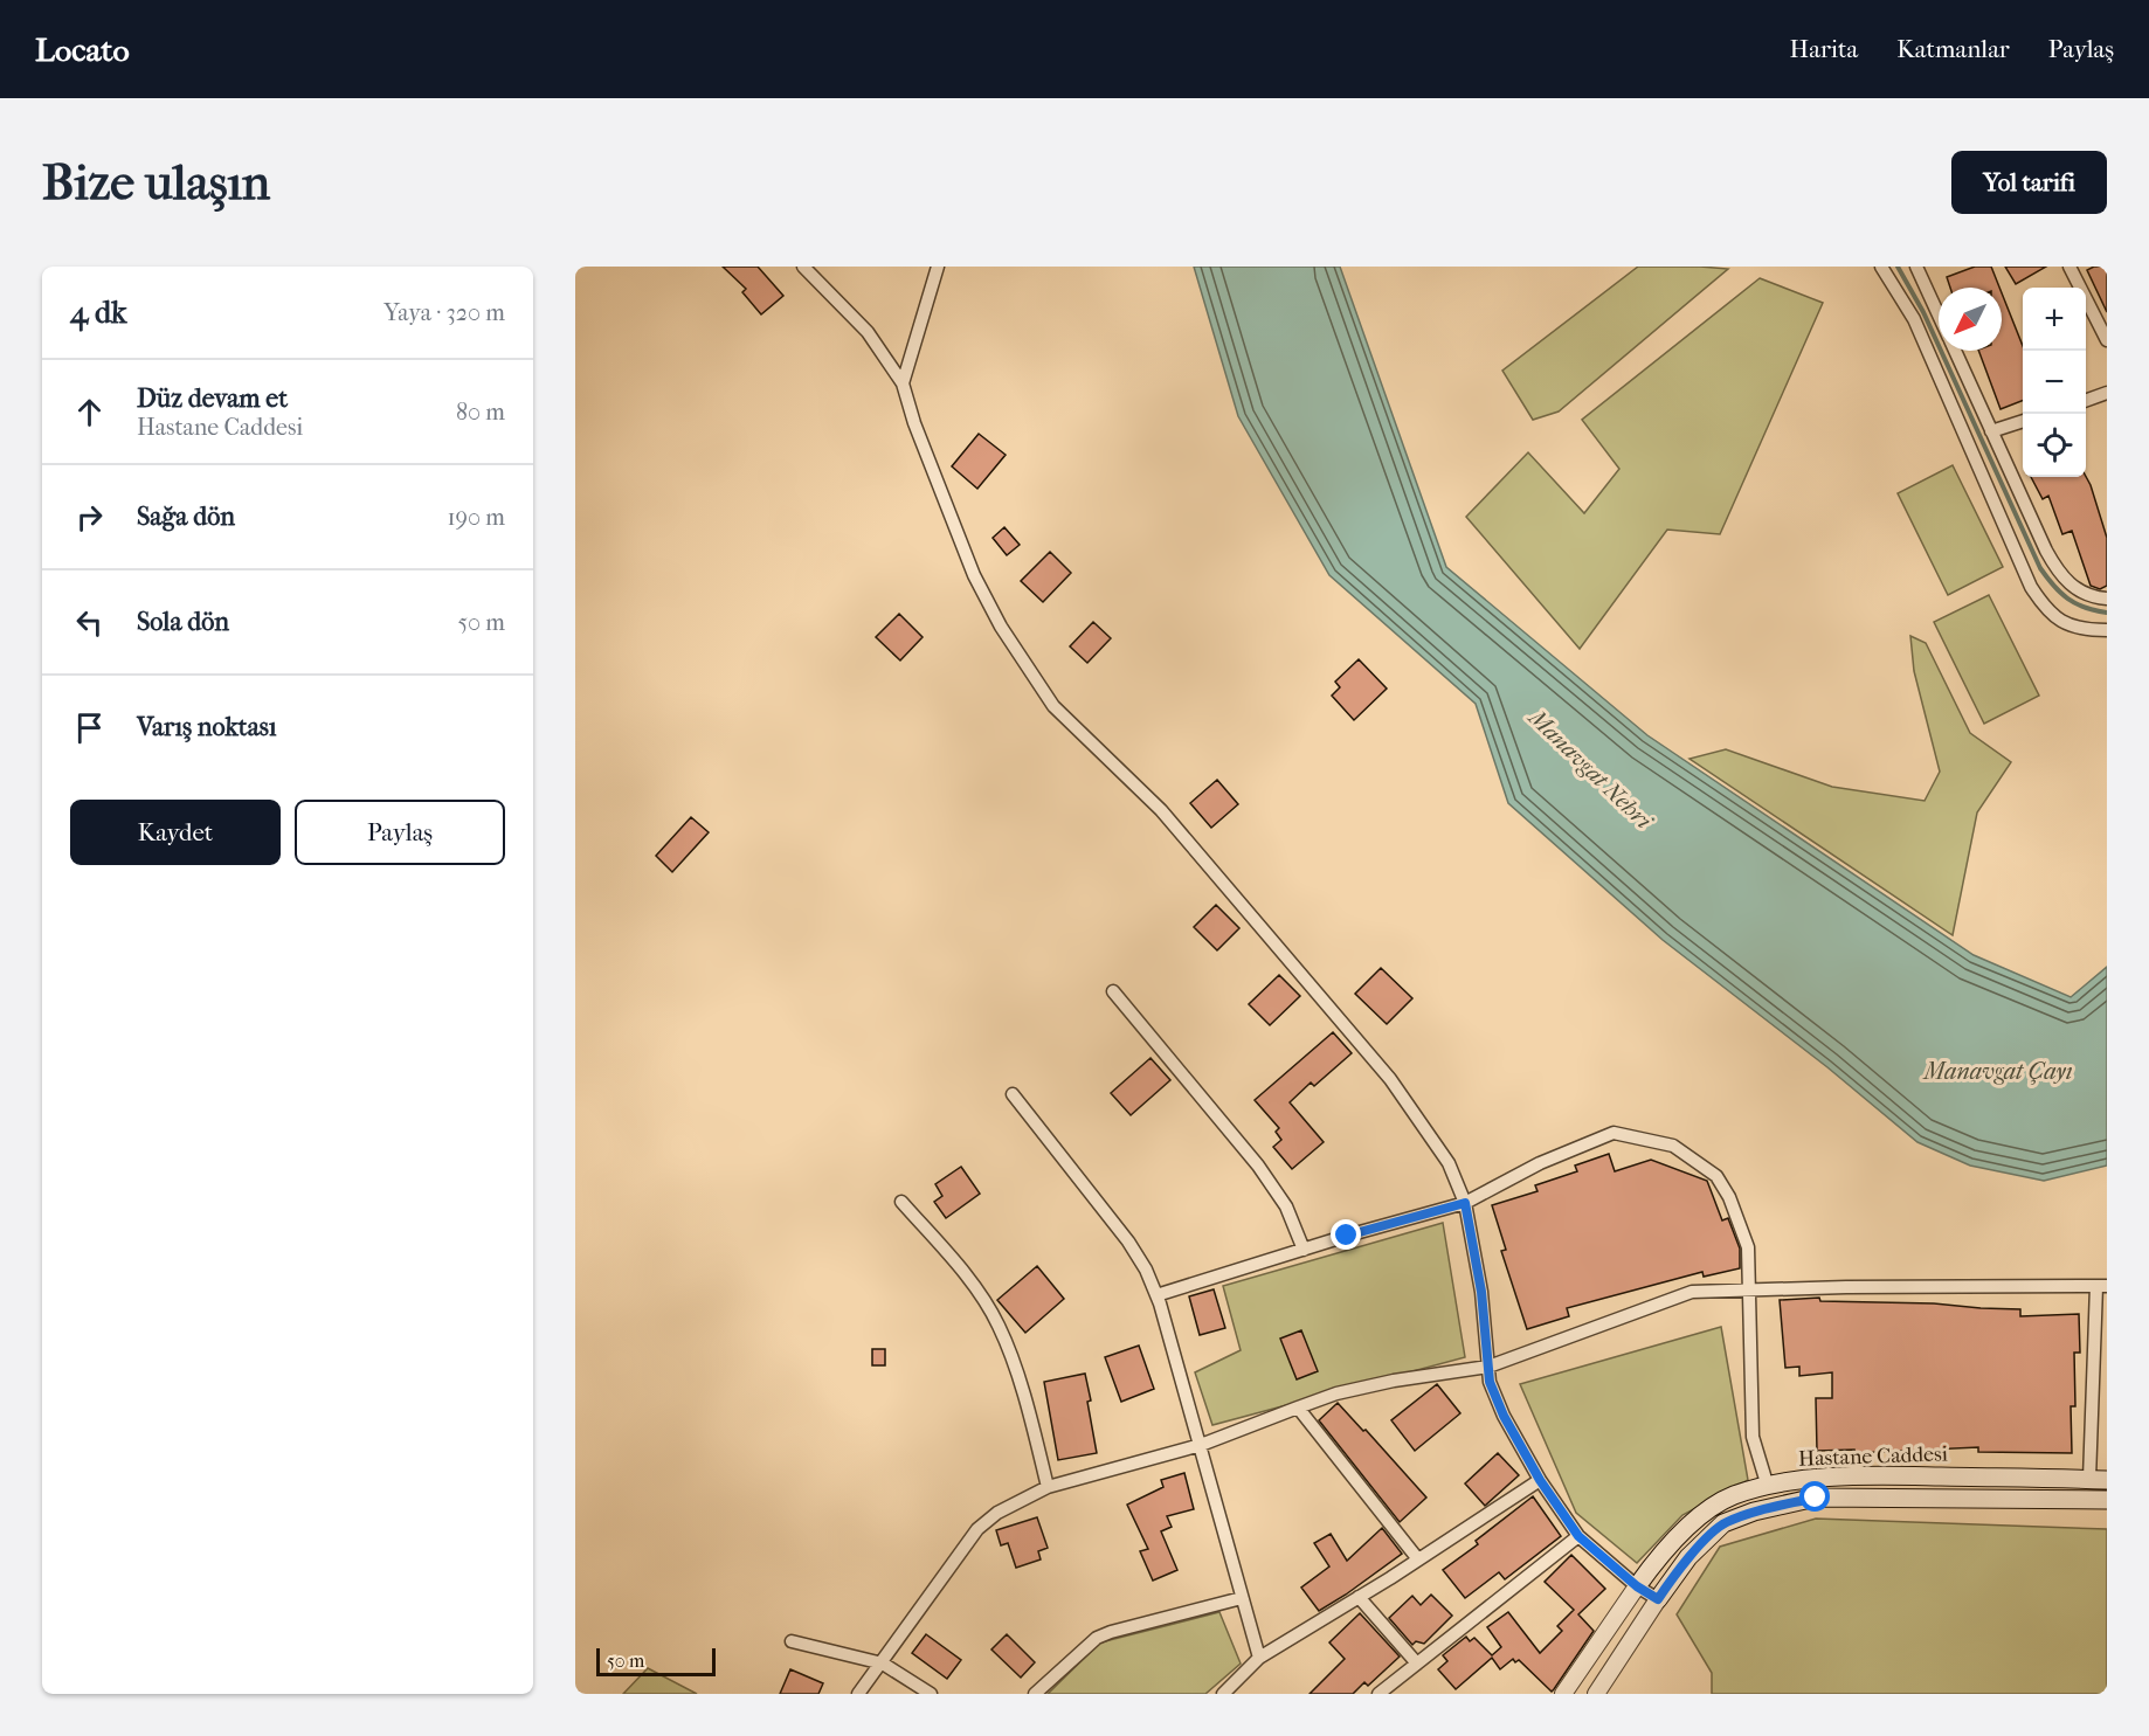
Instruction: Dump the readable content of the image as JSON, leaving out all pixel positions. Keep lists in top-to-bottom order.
{
  "streets": {
    "main road": ["Hastane Caddesi"]
  },
  "water": ["Manavgat Nehri", "Manavgat Çayı"],
  "scale_bar": "50 m",
  "north": "bottom left",
  "page": {
    "header": "Locato",
    "nav": ["Harita", "Katmanlar", "Paylaş"],
    "buttons": [
      "Yol tarifi",
      ["Kaydet", "Paylaş"]
    ],
    "title": "Bize ulaşın",
    "heading": ["4 dk", "Yaya · 320 m"],
    "map_buttons": ["+", "−"],
    "list": [
      ["Düz devam et", "Hastane Caddesi", "80 m"],
      ["Sağa dön", "190 m"],
      ["Sola dön", "50 m"],
      "Varış noktası"
    ],
    "scale": "50 m"
  }
}
